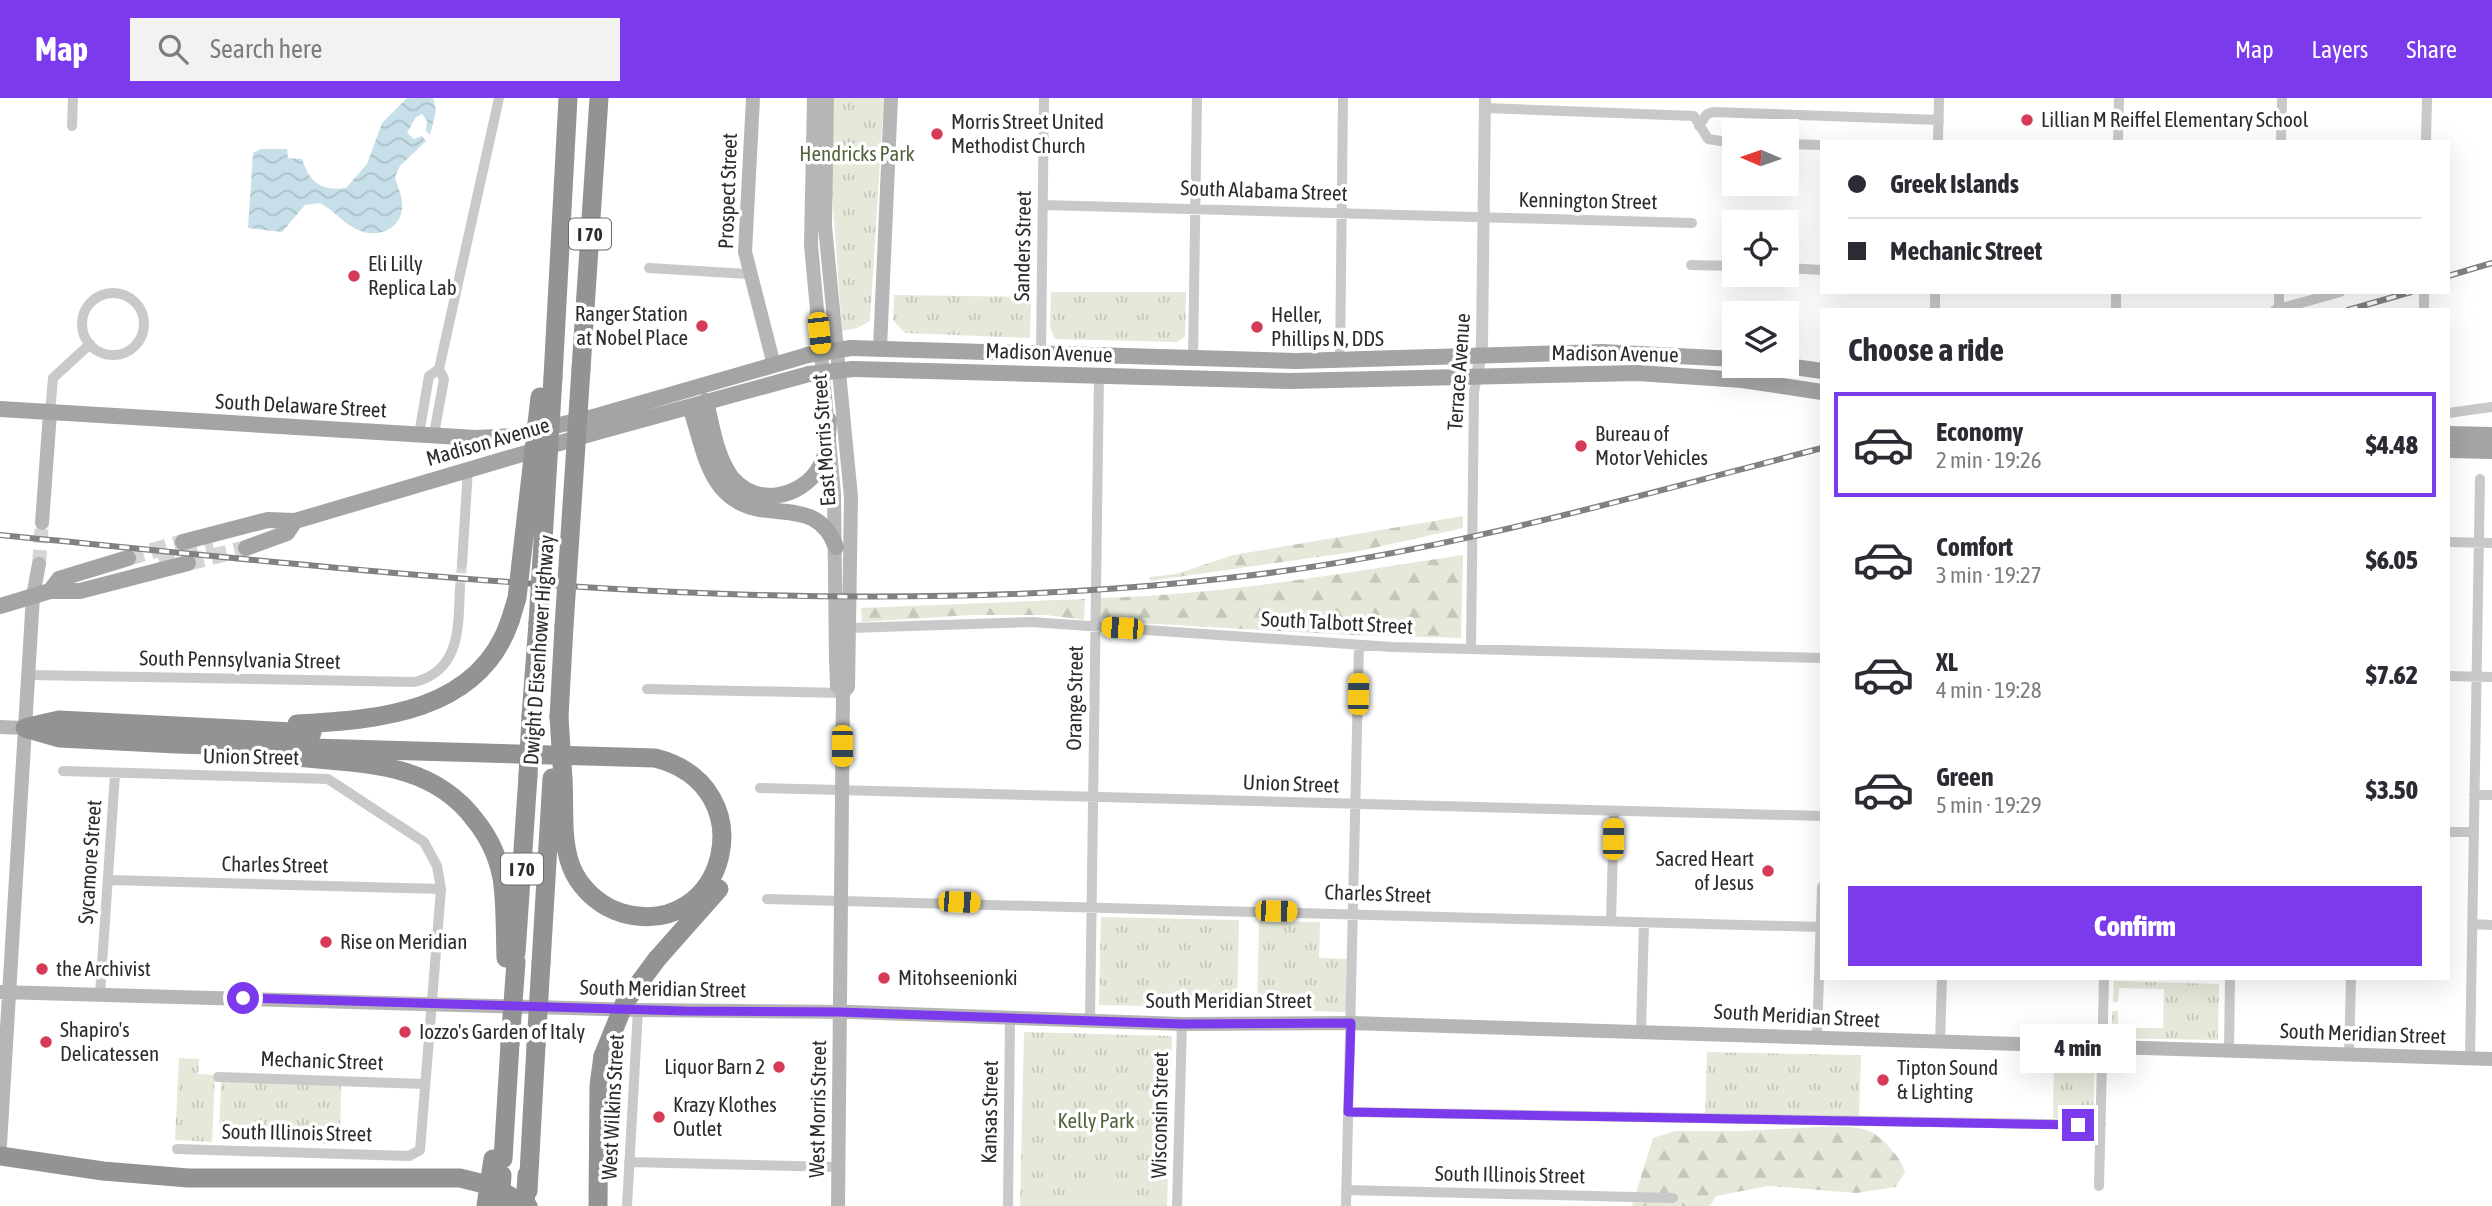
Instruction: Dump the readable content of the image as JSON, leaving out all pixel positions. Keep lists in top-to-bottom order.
{
  "streets": {
    "highway": ["I 70", "Dwight D Eisenhower Highway"],
    "main road": [
      "Prospect Street",
      "Madison Avenue",
      "South Delaware Street",
      "East Morris Street",
      "South Meridian Street",
      "West Morris Street"
    ],
    "street": [
      "South Alabama Street",
      "Kennington Street",
      "Sanders Street",
      "Terrace Avenue",
      "South Talbott Street",
      "South Pennsylvania Street",
      "Orange Street",
      "Union Street",
      "Sycamore Street",
      "Charles Street",
      "Mechanic Street",
      "West Wilkins Street",
      "Kansas Street",
      "Wisconsin Street",
      "South Illinois Street"
    ]
  },
  "crossings": [
    ["Prospect Street", "Madison Avenue"],
    ["South Alabama Street", "Kennington Street"],
    ["South Alabama Street", "Sanders Street"],
    ["South Alabama Street", "Terrace Avenue"],
    ["Kennington Street", "Terrace Avenue"],
    ["Sanders Street", "Madison Avenue"],
    ["Madison Avenue", "Terrace Avenue"],
    ["Madison Avenue", "South Delaware Street"],
    ["Madison Avenue", "Orange Street"],
    ["Terrace Avenue", "South Talbott Street"],
    ["East Morris Street", "South Talbott Street"],
    ["East Morris Street", "Union Street"],
    ["East Morris Street", "Charles Street"],
    ["East Morris Street", "South Meridian Street"],
    ["East Morris Street", "West Morris Street"],
    ["South Talbott Street", "Orange Street"],
    ["Orange Street", "Union Street"],
    ["Orange Street", "Charles Street"],
    ["Orange Street", "South Meridian Street"],
    ["Union Street", "Sycamore Street"],
    ["Union Street", "Charles Street"],
    ["Sycamore Street", "Charles Street"],
    ["Sycamore Street", "South Meridian Street"],
    ["South Meridian Street", "West Wilkins Street"],
    ["South Meridian Street", "West Morris Street"],
    ["South Meridian Street", "Kansas Street"],
    ["South Meridian Street", "Wisconsin Street"],
    ["Mechanic Street", "South Illinois Street"]
  ],
  "parks": ["Hendricks Park", "Kelly Park"],
  "places": [
    "Lillian M Reiffel Elementary School",
    "Morris Street United Methodist Church",
    "Eli Lilly Replica Lab",
    "Ranger Station at Nobel Place",
    "Heller, Phillips N, DDS",
    "Bureau of Motor Vehicles",
    "Sacred Heart of Jesus",
    "Rise on Meridian",
    "the Archivist",
    "Mitohseenionki",
    "Iozzo's Garden of Italy",
    "Shapiro's Delicatessen",
    "Liquor Barn 2",
    "Tipton Sound & Lighting",
    "Krazy Klothes Outlet"
  ],
  "north": "left",
  "page": {
    "header": "Map",
    "search": "Search here",
    "nav": ["Map", "Layers", "Share"],
    "banner": ["Greek Islands", "Mechanic Street"],
    "heading": "Choose a ride",
    "list": [
      {
        "name": "Economy",
        "note": "2 min · 19:26",
        "value": "$4.48"
      },
      {
        "name": "Comfort",
        "note": "3 min · 19:27",
        "value": "$6.05"
      },
      {
        "name": "XL",
        "note": "4 min · 19:28",
        "value": "$7.62"
      },
      {
        "name": "Green",
        "note": "5 min · 19:29",
        "value": "$3.50"
      }
    ],
    "buttons": "Confirm",
    "bubble": "4 min"
  }
}
